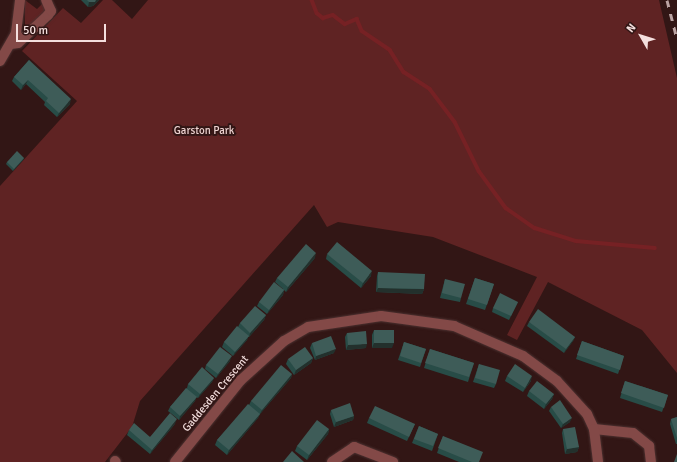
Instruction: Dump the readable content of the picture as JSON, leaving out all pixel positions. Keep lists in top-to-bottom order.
{
  "streets": {
    "street": ["Gaddesden Crescent"]
  },
  "parks": ["Garston Park"],
  "scale_bar": "50 m",
  "north": "top left"
}
